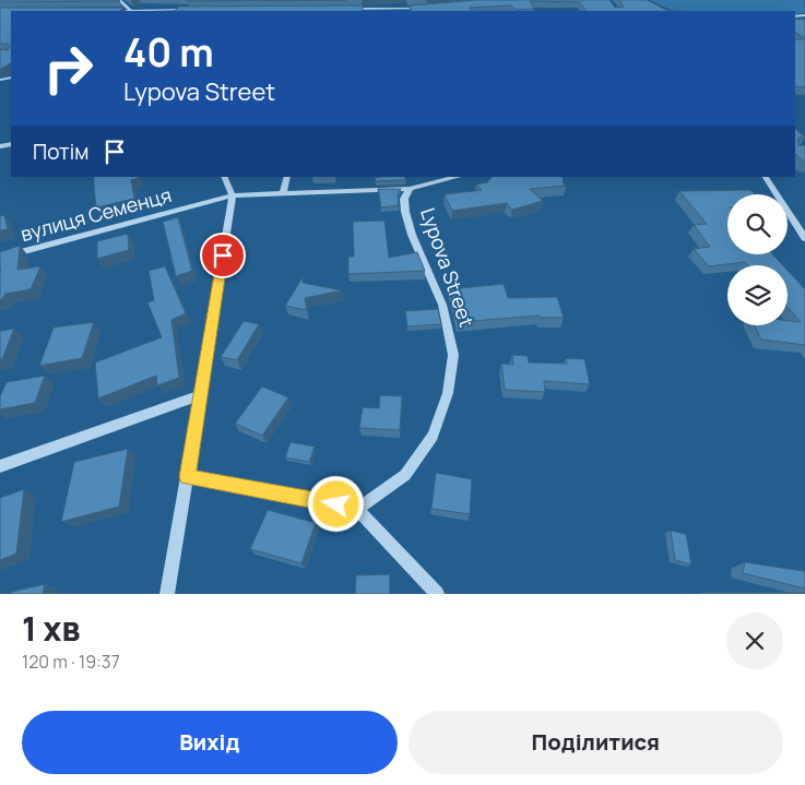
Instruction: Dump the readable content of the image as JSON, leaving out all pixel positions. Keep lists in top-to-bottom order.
{
  "streets": {
    "street": ["вулиця Семенця", "Lypova Street"]
  },
  "crossings": [
    ["вулиця Семенця", "Lypova Street"]
  ],
  "page": {
    "turn": ["40 m", "Lypova Street"],
    "then": "Потім",
    "heading": ["1 хв", "120 m · 19:37"],
    "buttons": ["Вихід", "Поділитися"]
  }
}
